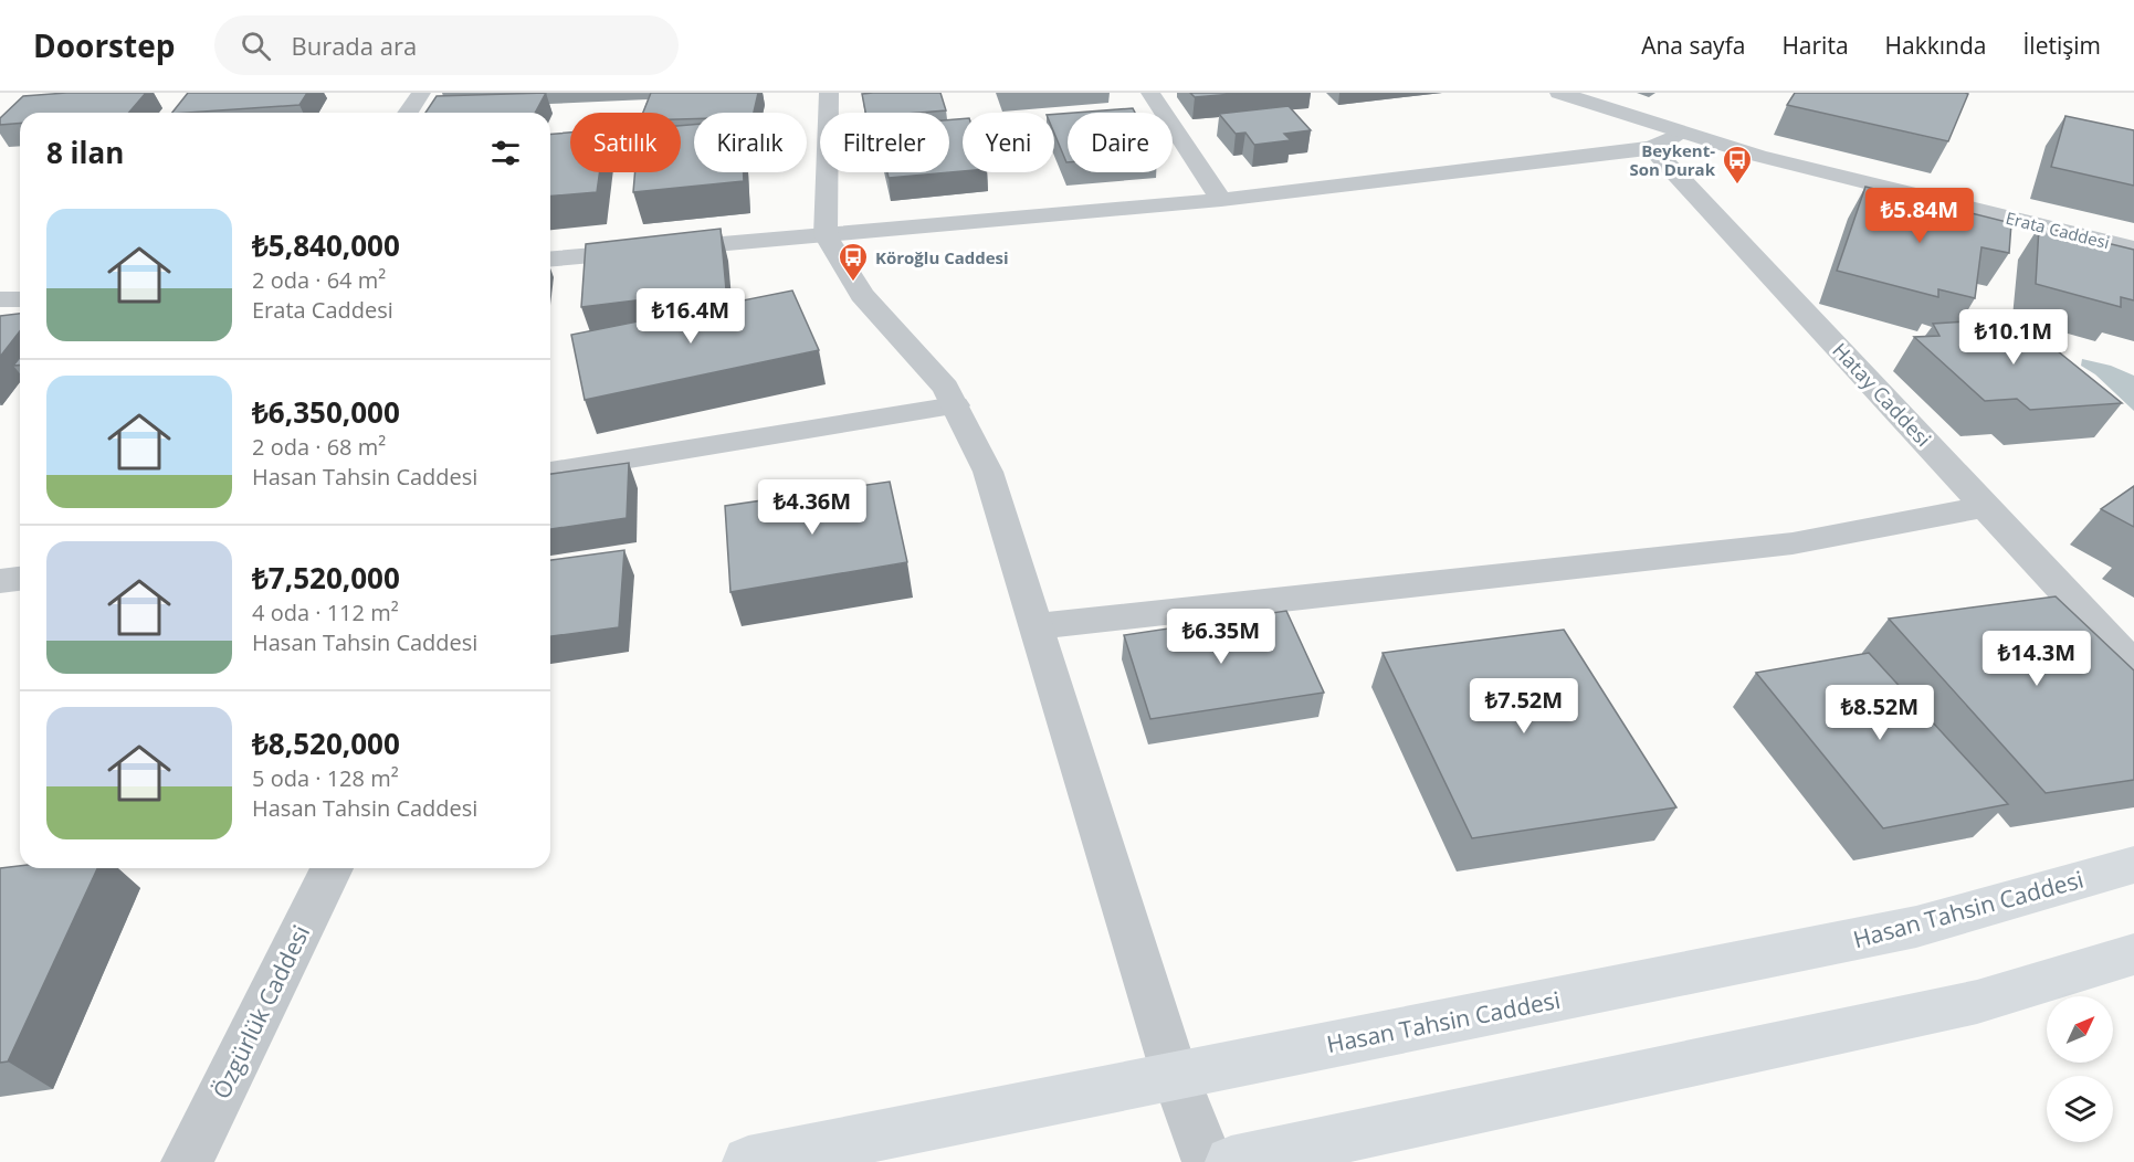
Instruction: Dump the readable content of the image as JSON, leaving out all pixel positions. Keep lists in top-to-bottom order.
{
  "streets": {
    "main road": ["Hasan Tahsin Caddesi"],
    "street": ["Erata Caddesi", "Hatay Caddesi", "Özgürlük Caddesi"]
  },
  "places": {
    "bus stop": ["Beykent- Son Durak", "Köroğlu Caddesi"]
  },
  "north": "top right",
  "page": {
    "header": "Doorstep",
    "search": "Burada ara",
    "nav": [
      "Ana sayfa",
      "Harita",
      "Hakkında",
      "İletişim"
    ],
    "chip": [
      "Satılık",
      "Kiralık",
      "Filtreler",
      "Yeni",
      "Daire"
    ],
    "heading": "8 ilan",
    "price": [
      "₺5.84M",
      "₺16.4M",
      "₺10.1M",
      "₺4.36M",
      "₺6.35M",
      "₺14.3M",
      "₺7.52M",
      "₺8.52M"
    ],
    "list": [
      {
        "name": "₺5,840,000",
        "note": "2 oda · 64 m² · Erata Caddesi"
      },
      {
        "name": "₺6,350,000",
        "note": "2 oda · 68 m² · Hasan Tahsin Caddesi"
      },
      {
        "name": "₺7,520,000",
        "note": "4 oda · 112 m² · Hasan Tahsin Caddesi"
      },
      {
        "name": "₺8,520,000",
        "note": "5 oda · 128 m² · Hasan Tahsin Caddesi"
      }
    ]
  }
}
